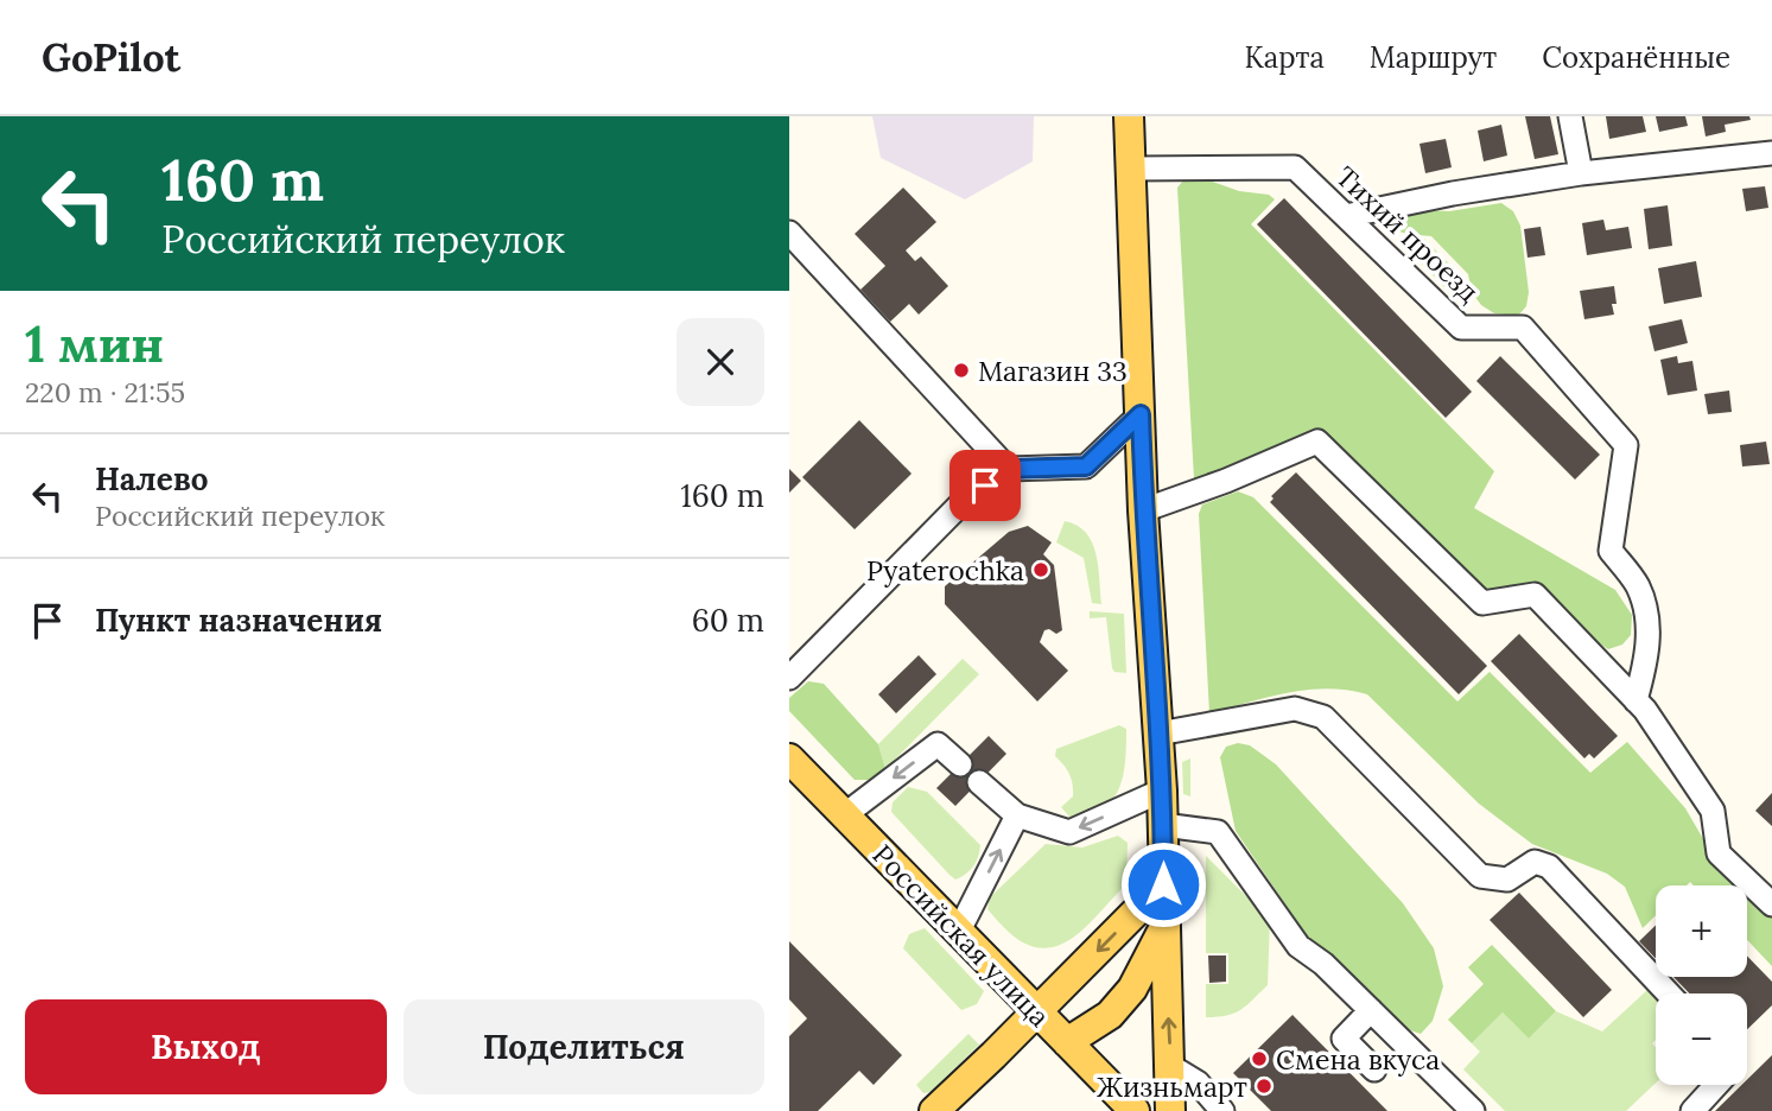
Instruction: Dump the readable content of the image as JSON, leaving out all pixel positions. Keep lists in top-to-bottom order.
{
  "streets": {
    "main road": ["Российская улица"],
    "street": ["Тихий проезд"]
  },
  "places": [
    "Магазин 33",
    "Pyaterochka",
    "Смена вкуса",
    "Жизньмарт"
  ],
  "page": {
    "header": "GoPilot",
    "nav": ["Карта", "Маршрут", "Сохранённые"],
    "turn": ["160 m", "Российский переулок"],
    "heading": ["1 мин", "220 m · 21:55"],
    "list": [
      {
        "name": "Налево",
        "note": "Российский переулок",
        "value": "160 m"
      },
      {
        "name": "Пункт назначения",
        "value": "60 m"
      }
    ],
    "map_buttons": ["+", "−"],
    "buttons": ["Выход", "Поделиться"]
  }
}
